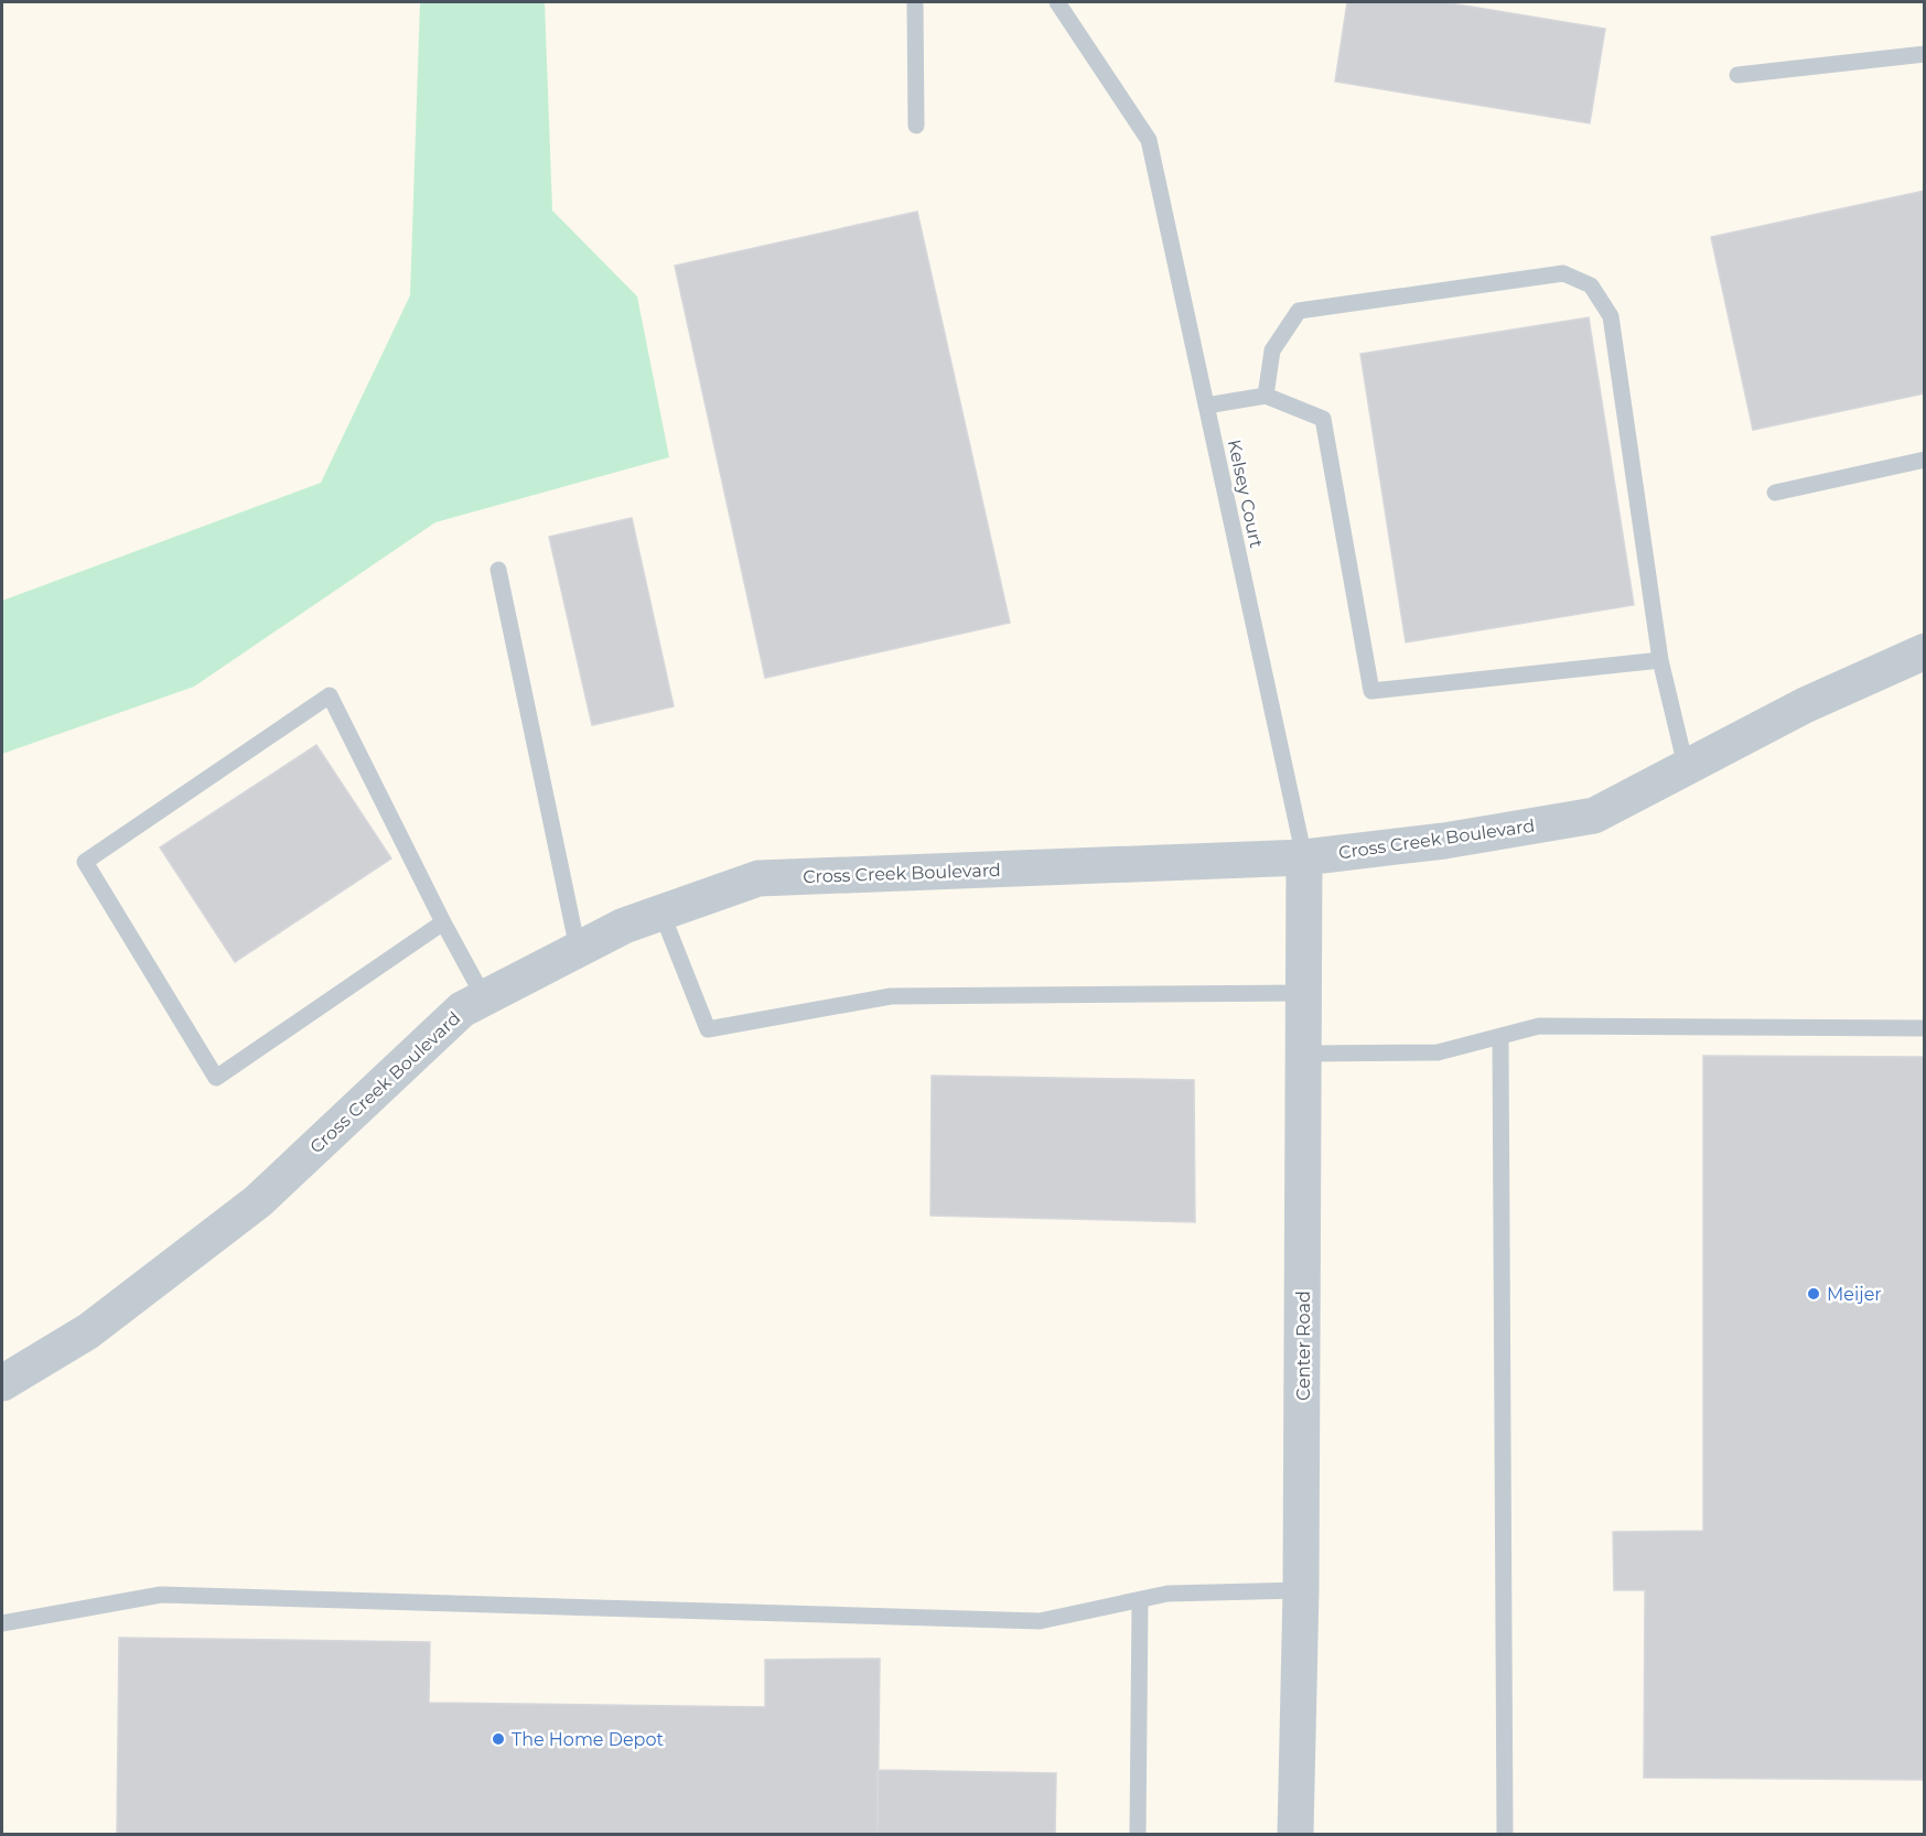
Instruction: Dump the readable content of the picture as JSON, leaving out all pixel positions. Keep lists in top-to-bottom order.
{
  "streets": {
    "street": ["Cross Creek Boulevard", "Center Road"],
    "lane": ["Kelsey Court"]
  },
  "crossings": [
    ["Kelsey Court", "Cross Creek Boulevard"],
    ["Kelsey Court", "Center Road"],
    ["Cross Creek Boulevard", "Center Road"]
  ],
  "places": ["Meijer", "The Home Depot"]
}
